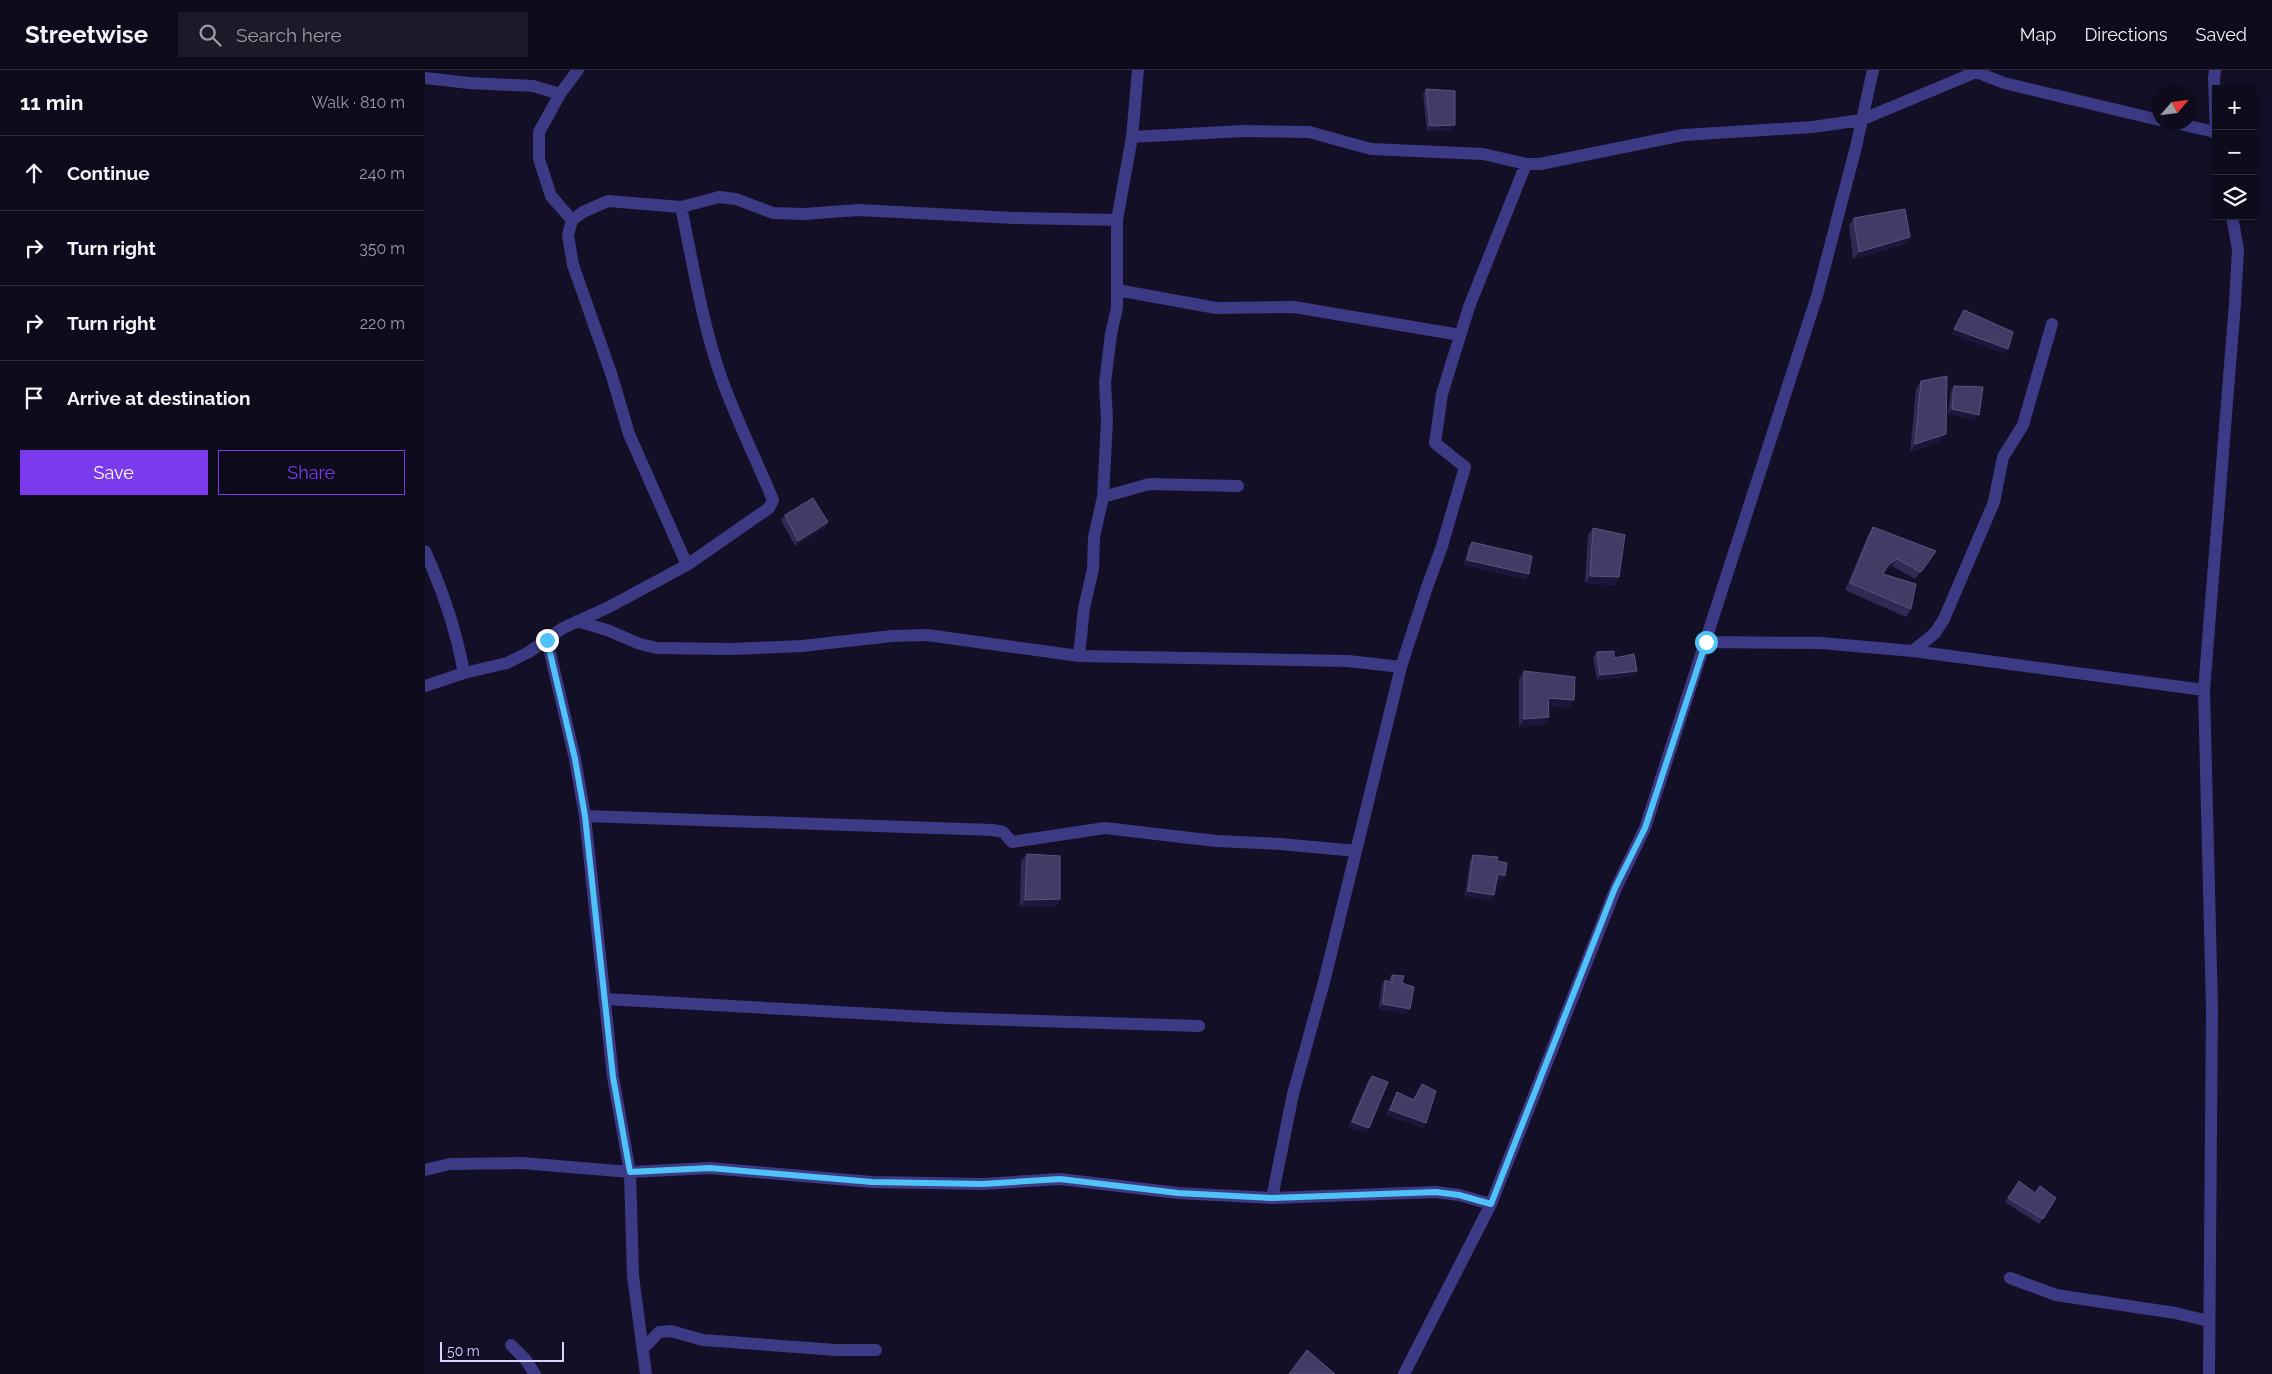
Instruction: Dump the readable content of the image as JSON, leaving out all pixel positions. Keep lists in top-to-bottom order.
{
  "scale_bar": "50 m",
  "north": "top right",
  "page": {
    "header": "Streetwise",
    "search": "Search here",
    "nav": ["Map", "Directions", "Saved"],
    "heading": ["11 min", "Walk · 810 m"],
    "map_buttons": ["+", "−"],
    "list": [
      ["Continue", "240 m"],
      ["Turn right", "350 m"],
      ["Turn right", "220 m"],
      "Arrive at destination"
    ],
    "buttons": ["Save", "Share"],
    "scale": "50 m"
  }
}
